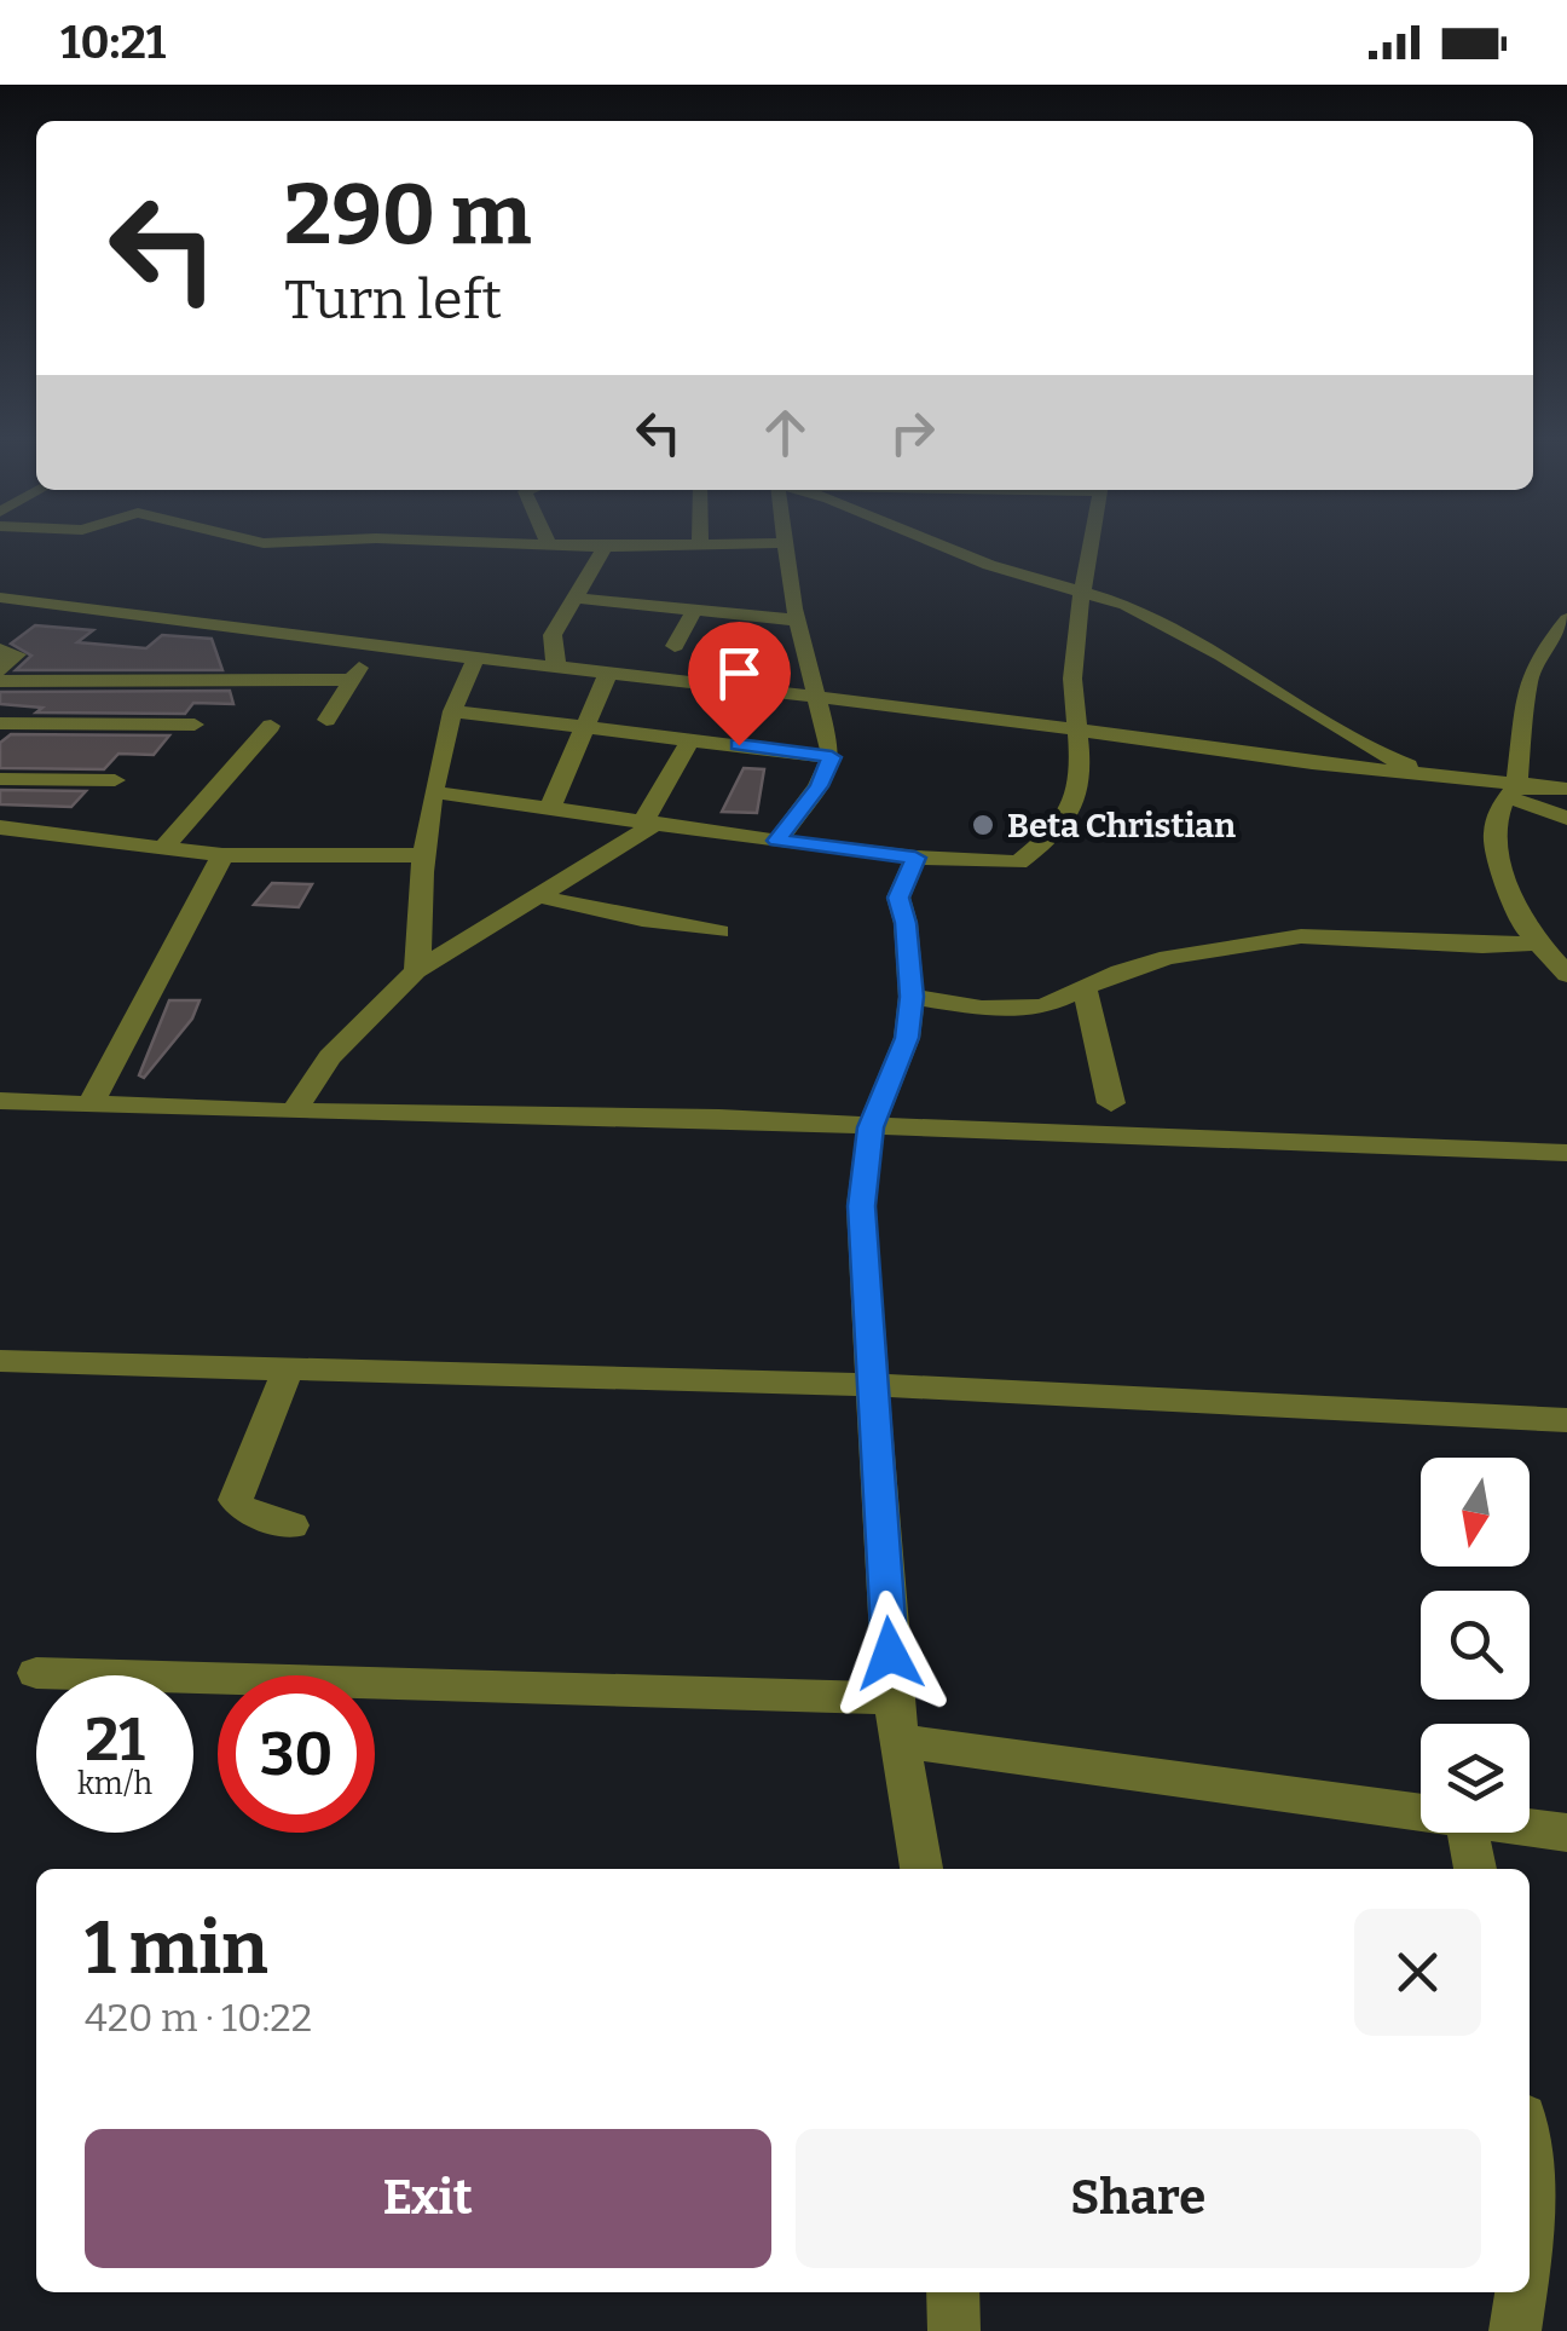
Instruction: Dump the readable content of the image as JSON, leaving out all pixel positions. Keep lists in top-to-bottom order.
{
  "places": ["Beta Christian"],
  "north": "bottom",
  "page": {
    "status": "10:21",
    "turn": ["290 m", "Turn left"],
    "speed": "21 km/h",
    "limit": "30",
    "heading": ["1 min", "420 m · 10:22"],
    "buttons": ["Exit", "Share"]
  }
}
